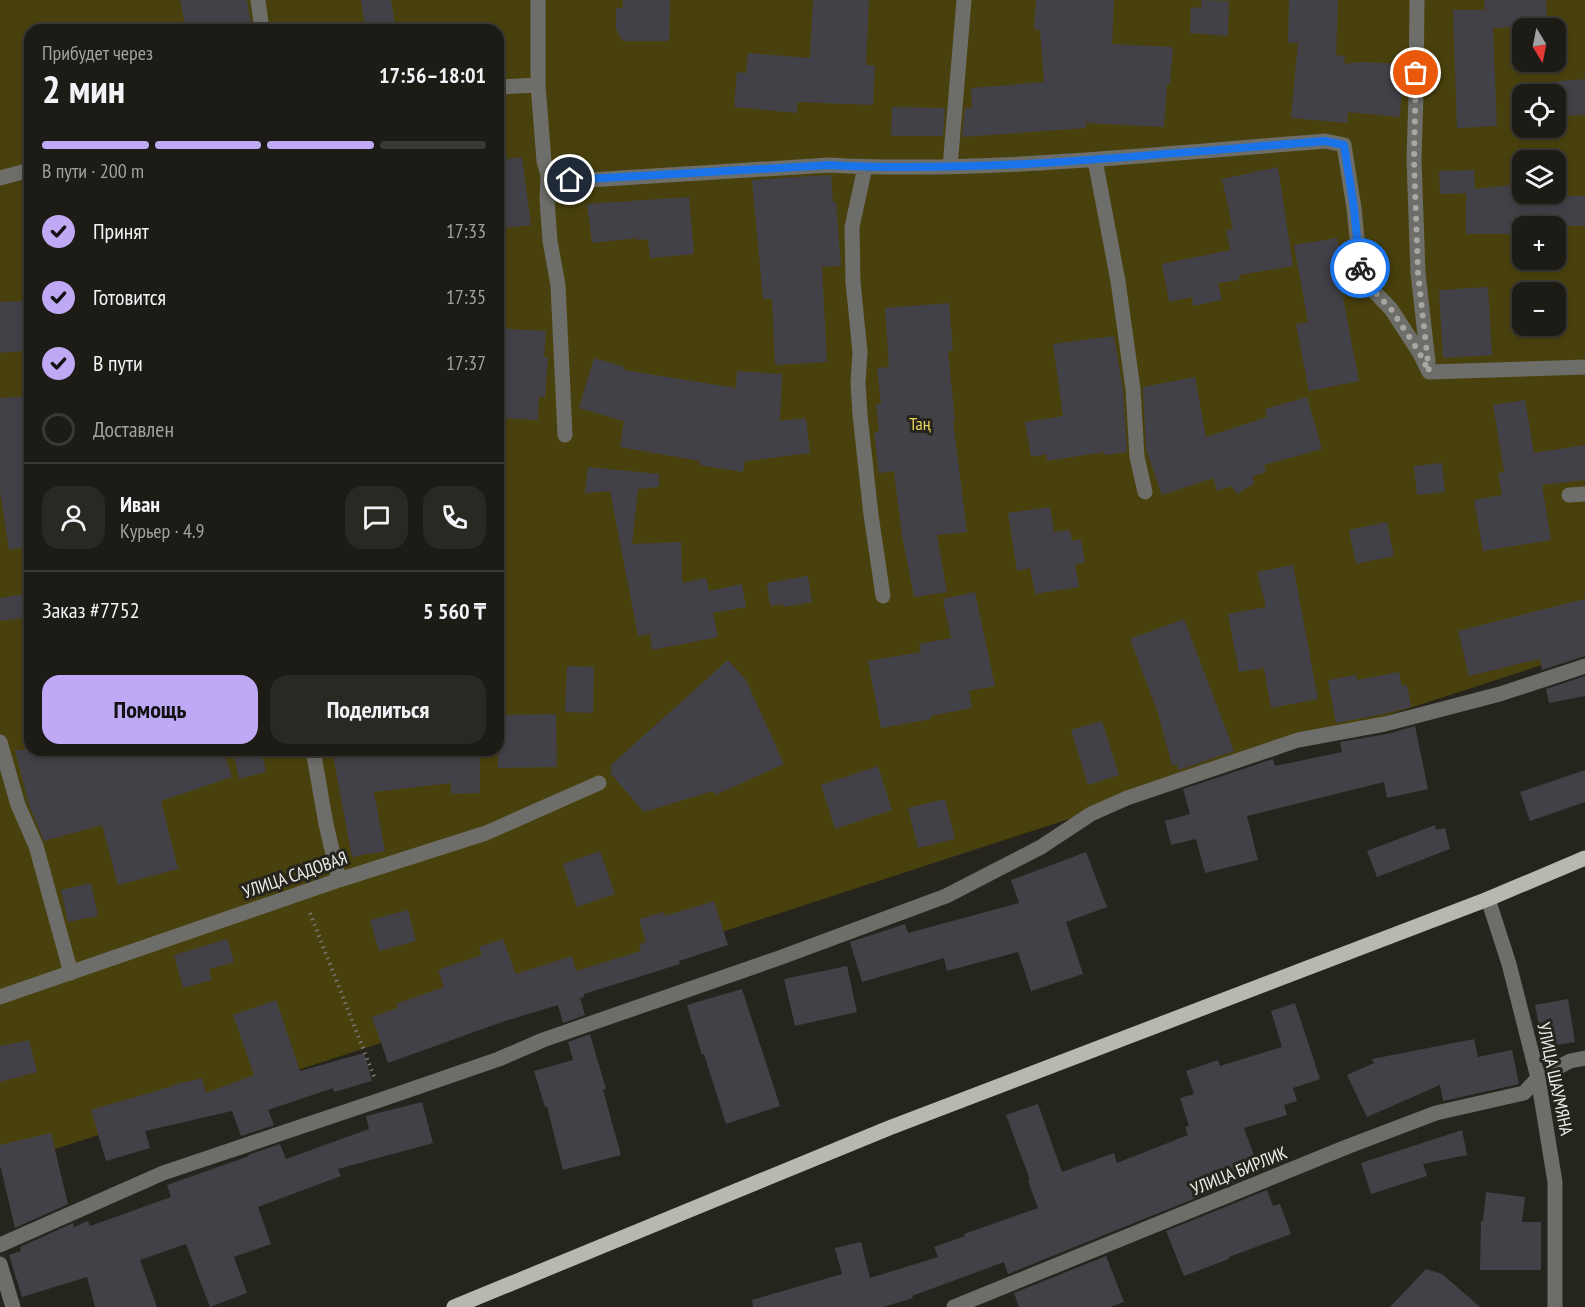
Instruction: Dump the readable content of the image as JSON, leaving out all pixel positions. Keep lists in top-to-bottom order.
{
  "streets": {
    "street": ["УЛИЦА САДОВАЯ", "УЛИЦА ШАУМЯНА", "УЛИЦА БИРЛИК"]
  },
  "crossings": [
    ["УЛИЦА ШАУМЯНА", "УЛИЦА БИРЛИК"]
  ],
  "parks": ["Таң"],
  "north": "bottom",
  "page": {
    "map_buttons": ["+", "−"],
    "heading": ["2 мин", "Прибудет через", "17:56–18:01"],
    "panel": [
      "Иван",
      "Курьер · 4.9",
      "Заказ #7752",
      "5 560 ₸"
    ],
    "bar": "В пути · 200 m",
    "list": [
      ["Принят", "17:33"],
      ["Готовится", "17:35"],
      ["В пути", "17:37"],
      "Доставлен"
    ],
    "buttons": ["Помощь", "Поделиться"]
  }
}
